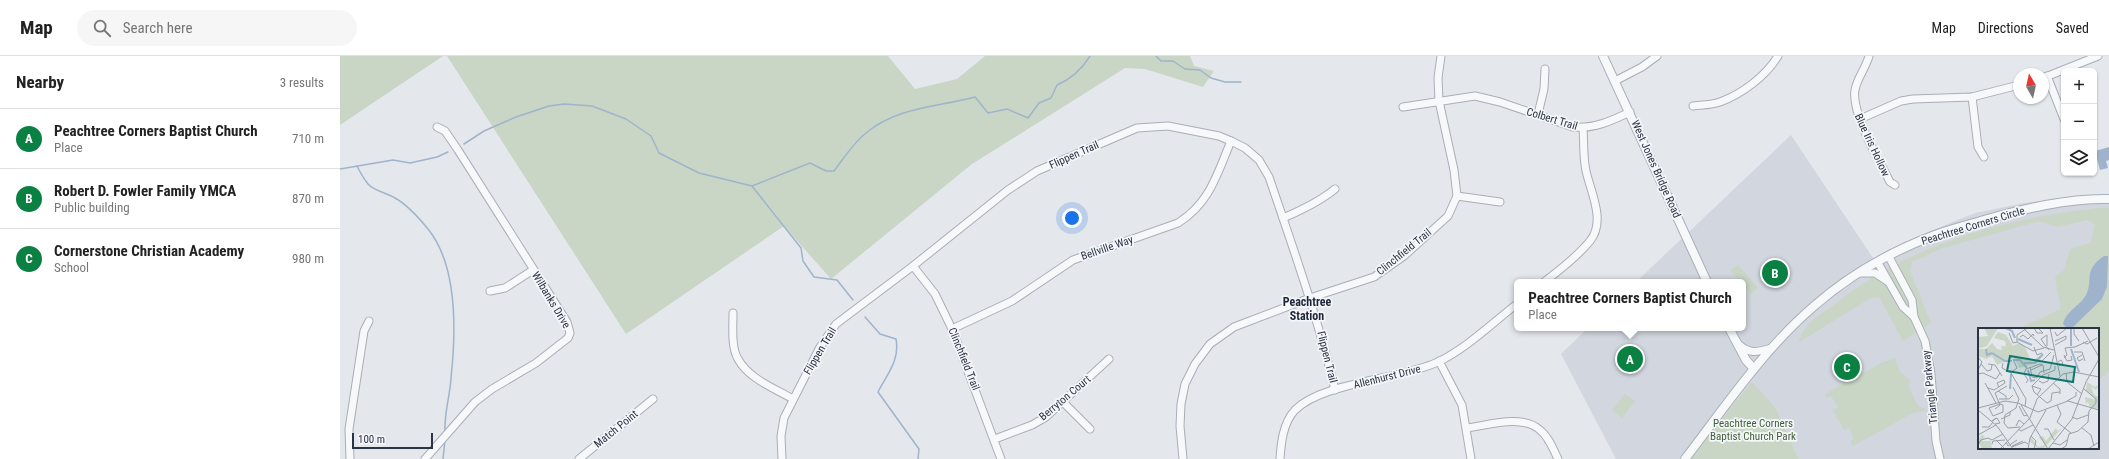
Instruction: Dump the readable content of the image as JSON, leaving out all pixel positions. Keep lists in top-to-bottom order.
{
  "streets": {
    "street": [
      "Colbert Trail",
      "Blue Iris Hollow",
      "Flippen Trail",
      "West Jones Bridge Road",
      "Peachtree Corners Circle",
      "Bellville Way",
      "Clinchfield Trail",
      "Wilbanks Drive",
      "Allenhurst Drive",
      "Triangle Parkway",
      "Berryton Court",
      "Match Point"
    ]
  },
  "crossings": [
    ["Colbert Trail", "West Jones Bridge Road"],
    ["Flippen Trail", "Bellville Way"],
    ["Flippen Trail", "Clinchfield Trail"],
    ["Flippen Trail", "Allenhurst Drive"],
    ["Peachtree Corners Circle", "Triangle Parkway"],
    ["Bellville Way", "Clinchfield Trail"],
    ["Clinchfield Trail", "Berryton Court"]
  ],
  "districts": ["Peachtree Station"],
  "parks": ["Peachtree Corners Baptist Church Park"],
  "scale_bar": "100 m",
  "north": "top",
  "page": {
    "header": "Map",
    "search": "Search here",
    "nav": ["Map", "Directions", "Saved"],
    "heading": ["Nearby", "3 results"],
    "map_buttons": ["+", "−"],
    "list": [
      {
        "mark": "A",
        "name": "Peachtree Corners Baptist Church",
        "note": "Place",
        "value": "710 m"
      },
      {
        "mark": "B",
        "name": "Robert D. Fowler Family YMCA",
        "note": "Public building",
        "value": "870 m"
      },
      {
        "mark": "C",
        "name": "Cornerstone Christian Academy",
        "note": "School",
        "value": "980 m"
      }
    ],
    "pins": ["B", "A", "C"],
    "popup": ["Peachtree Corners Baptist Church", "Place"],
    "scale": "100 m"
  }
}
